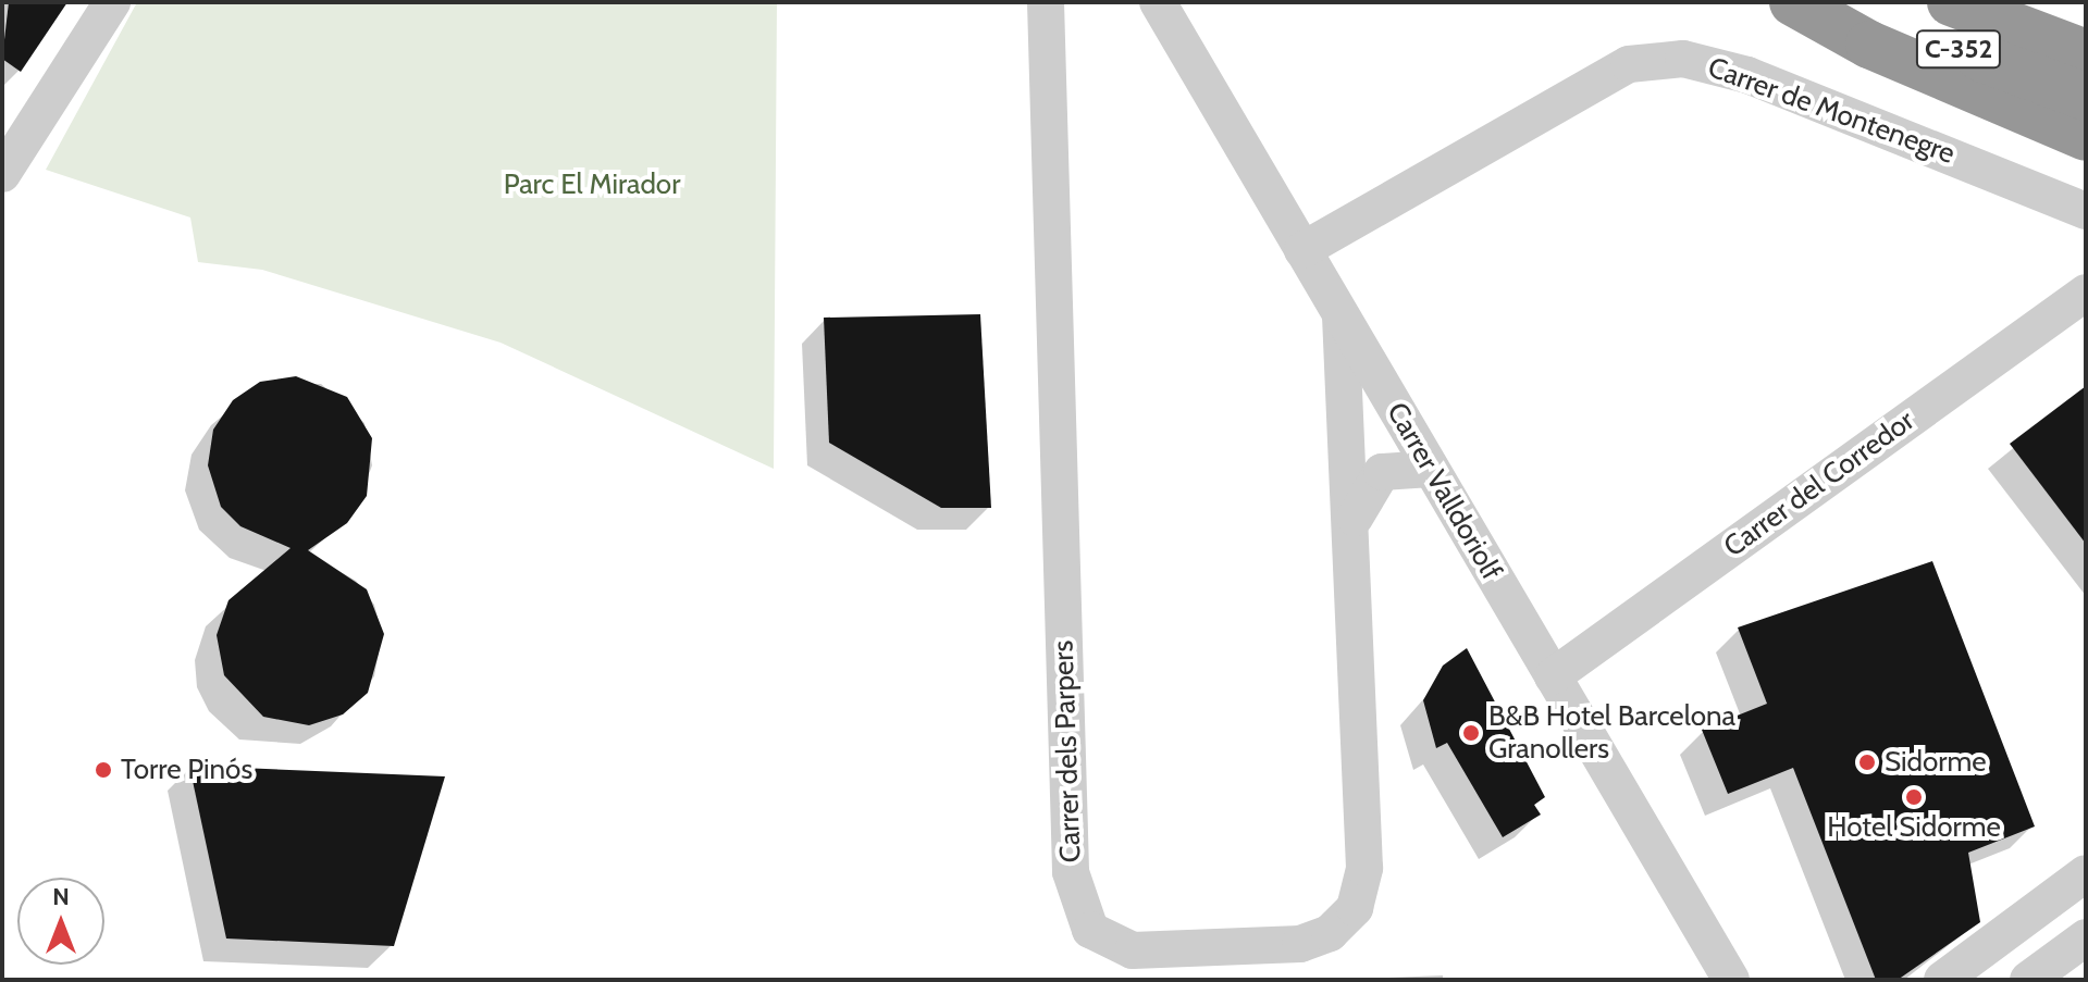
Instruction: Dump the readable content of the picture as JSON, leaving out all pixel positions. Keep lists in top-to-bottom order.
{
  "streets": {
    "highway": ["C-352"],
    "street": [
      "Carrer de Montenegre",
      "Carrer del Corredor",
      "Carrer Valldoriolf",
      "Carrer dels Parpers"
    ]
  },
  "crossings": [
    ["Carrer de Montenegre", "Carrer Valldoriolf"],
    ["Carrer del Corredor", "Carrer Valldoriolf"],
    ["Carrer Valldoriolf", "Carrer dels Parpers"]
  ],
  "parks": ["Parc El Mirador"],
  "places": [
    "B&B Hotel Barcelona Granollers",
    "Sidorme",
    "Torre Pinós",
    "Hotel Sidorme"
  ],
  "north": "top"
}
